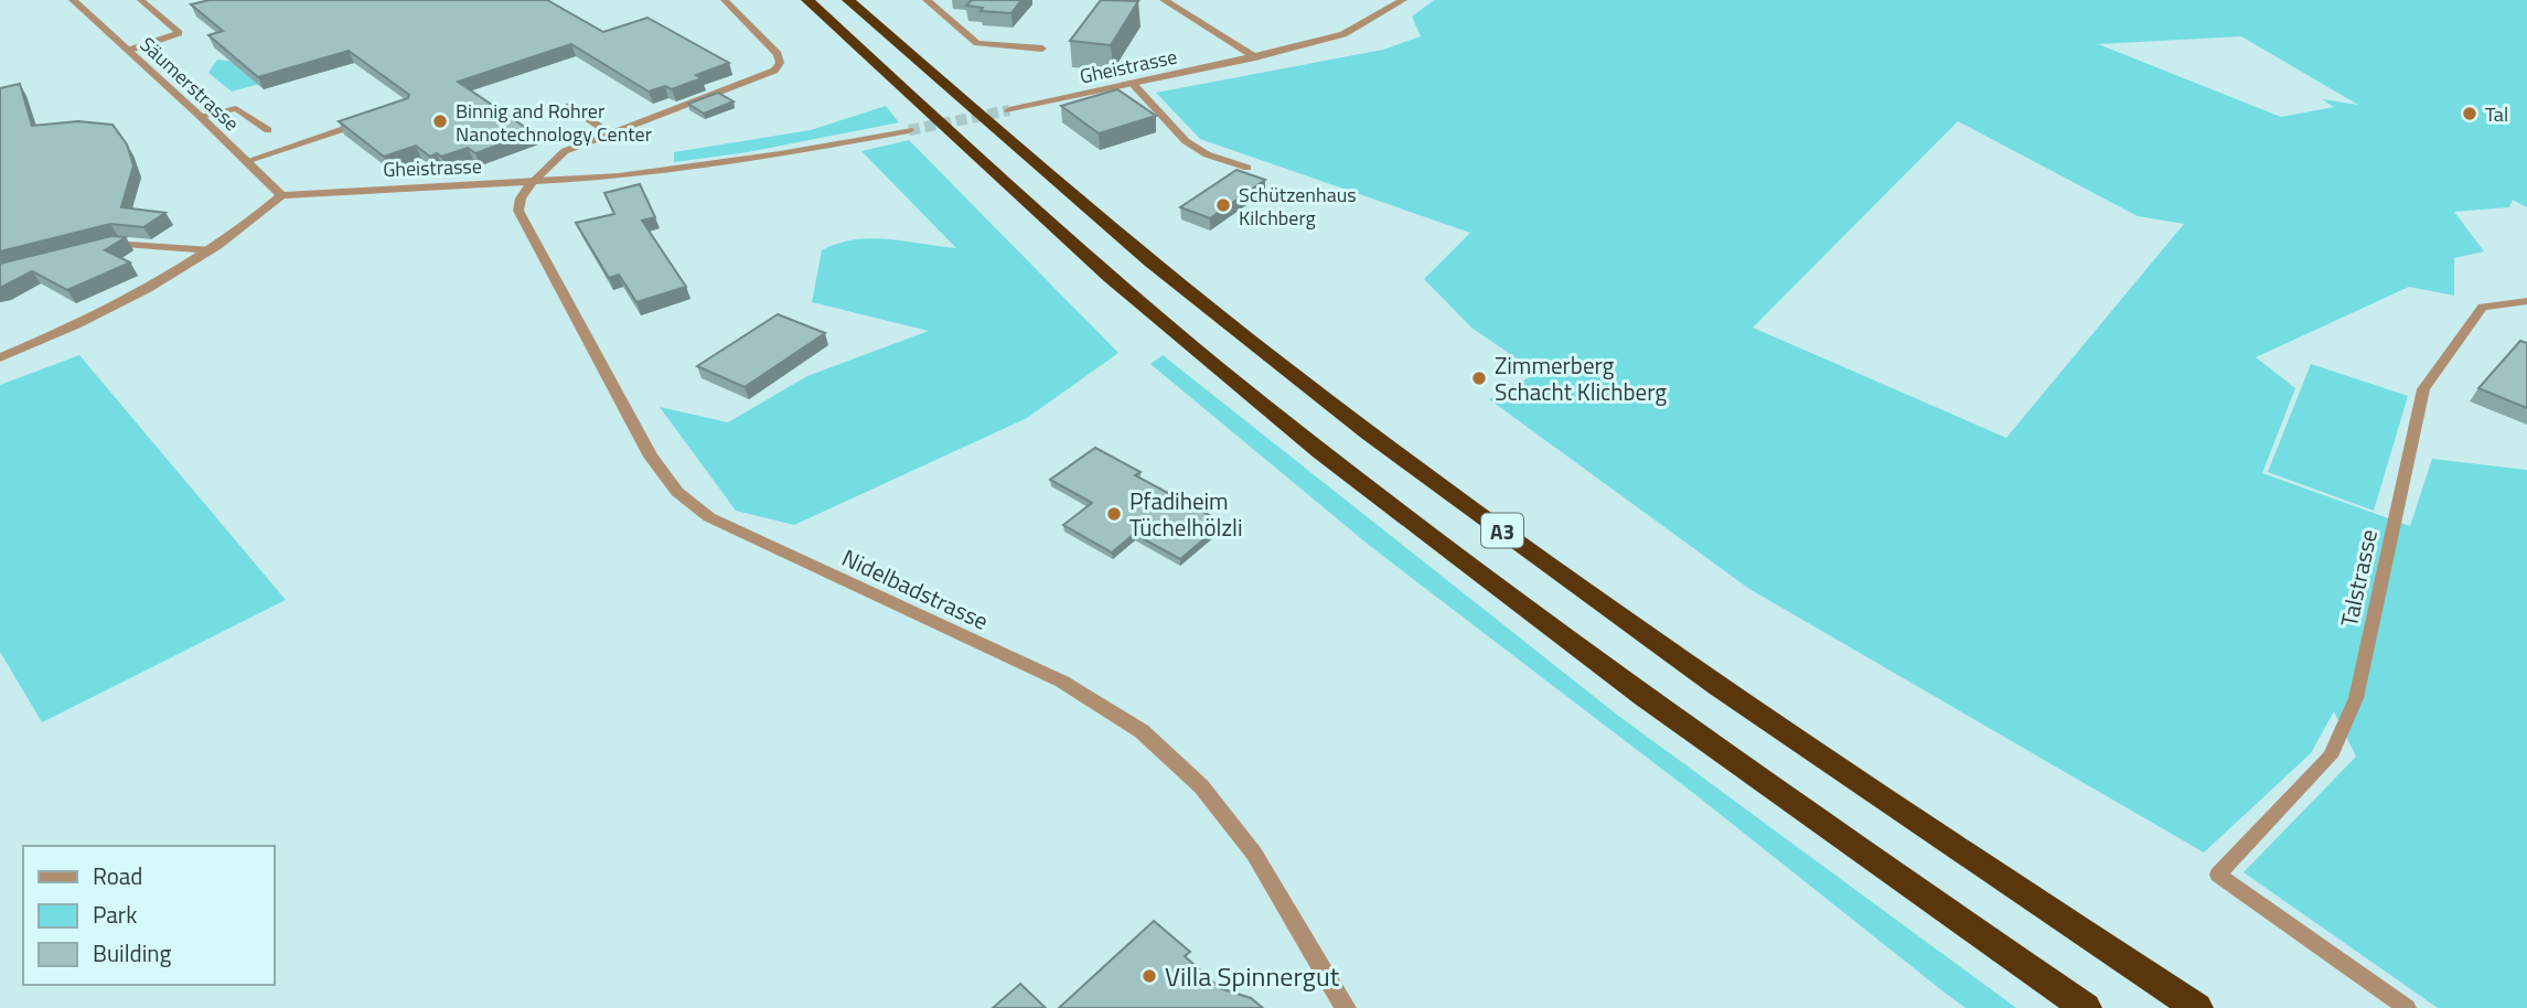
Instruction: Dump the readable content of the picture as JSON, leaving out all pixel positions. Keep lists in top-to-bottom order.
{
  "streets": {
    "highway": ["A3"],
    "street": ["Gheistrasse", "Säumerstrasse", "Nidelbadstrasse"],
    "lane": ["Talstrasse"]
  },
  "crossings": [
    ["Gheistrasse", "Säumerstrasse"],
    ["Gheistrasse", "Nidelbadstrasse"]
  ],
  "places": [
    "Tal",
    "Binnig and Rohrer Nanotechnology Center",
    "Schützenhaus Kilchberg",
    "Zimmerberg Schacht Klichberg",
    "Pfadiheim Tüchelhölzli",
    "Villa Spinnergut"
  ],
  "legend": ["Road", "Park", "Building"]
}
